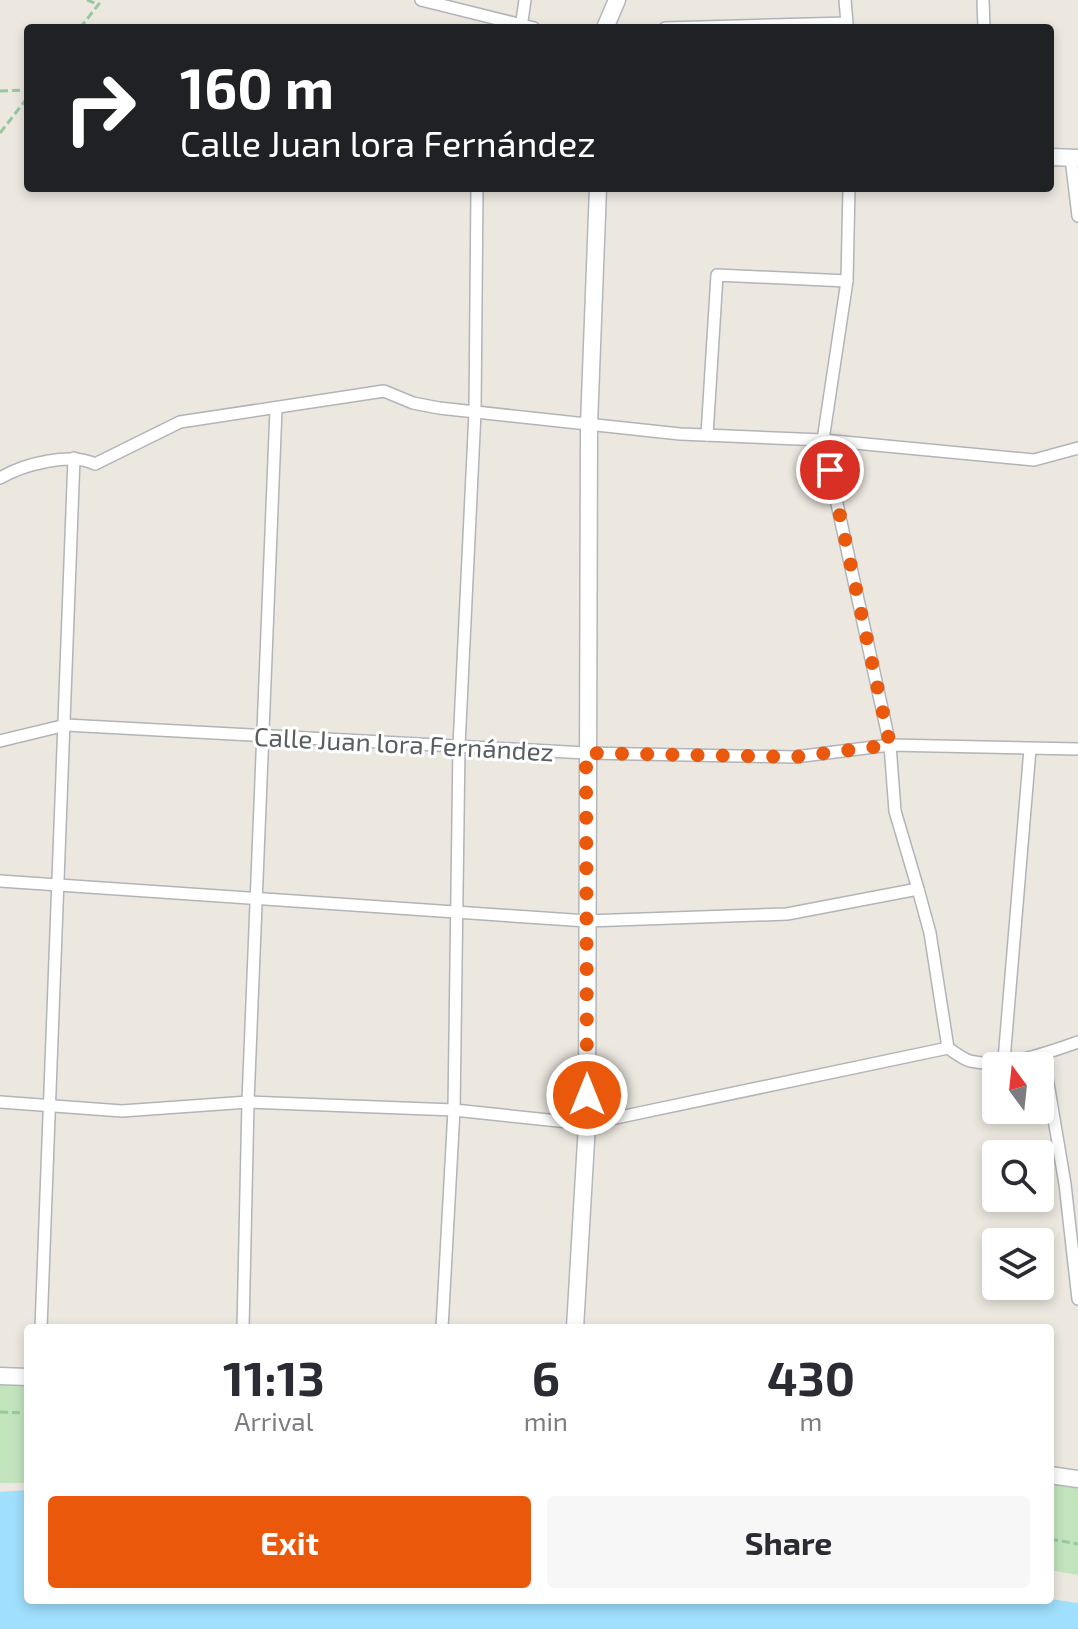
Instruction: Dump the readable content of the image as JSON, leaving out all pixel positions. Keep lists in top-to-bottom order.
{
  "streets": {
    "street": ["Calle Juan lora Fernández"]
  },
  "north": "top",
  "page": {
    "turn": ["160 m", "Calle Juan lora Fernández"],
    "eta": [
      "11:13",
      "Arrival",
      "6",
      "min",
      "430",
      "m"
    ],
    "buttons": ["Exit", "Share"]
  }
}
